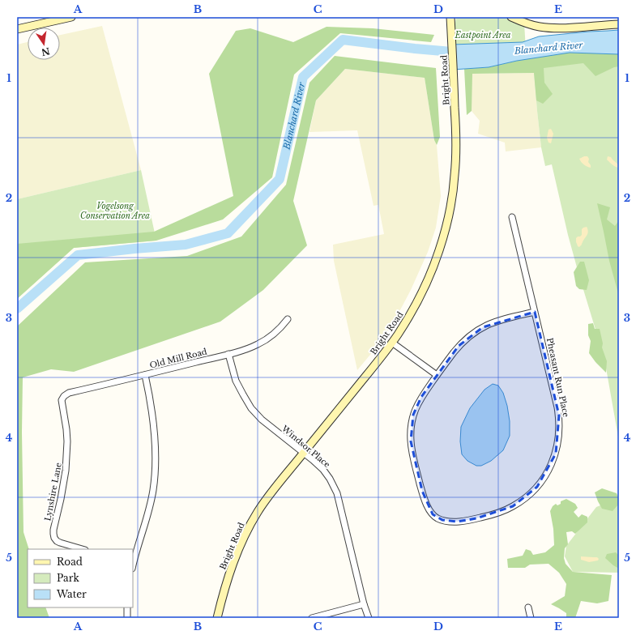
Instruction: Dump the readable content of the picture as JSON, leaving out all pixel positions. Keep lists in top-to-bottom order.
{
  "streets": {
    "main road": ["Bright Road"],
    "street": [
      "Old Mill Road",
      "Pheasant Run Place",
      "Windsor Place",
      "Lynshire Lane"
    ]
  },
  "crossings": [
    ["Bright Road", "Windsor Place"],
    ["Old Mill Road", "Windsor Place"],
    ["Old Mill Road", "Lynshire Lane"]
  ],
  "water": ["Blanchard River"],
  "parks": ["Eastpoint Area", "Vogelsong Conservation Area"],
  "legend": ["Road", "Park", "Water"],
  "north": "bottom",
  "grid": {
    "columns": [
      "A",
      "B",
      "C",
      "D",
      "E"
    ],
    "rows": [
      "1",
      "2",
      "3",
      "4",
      "5"
    ]
  }
}
